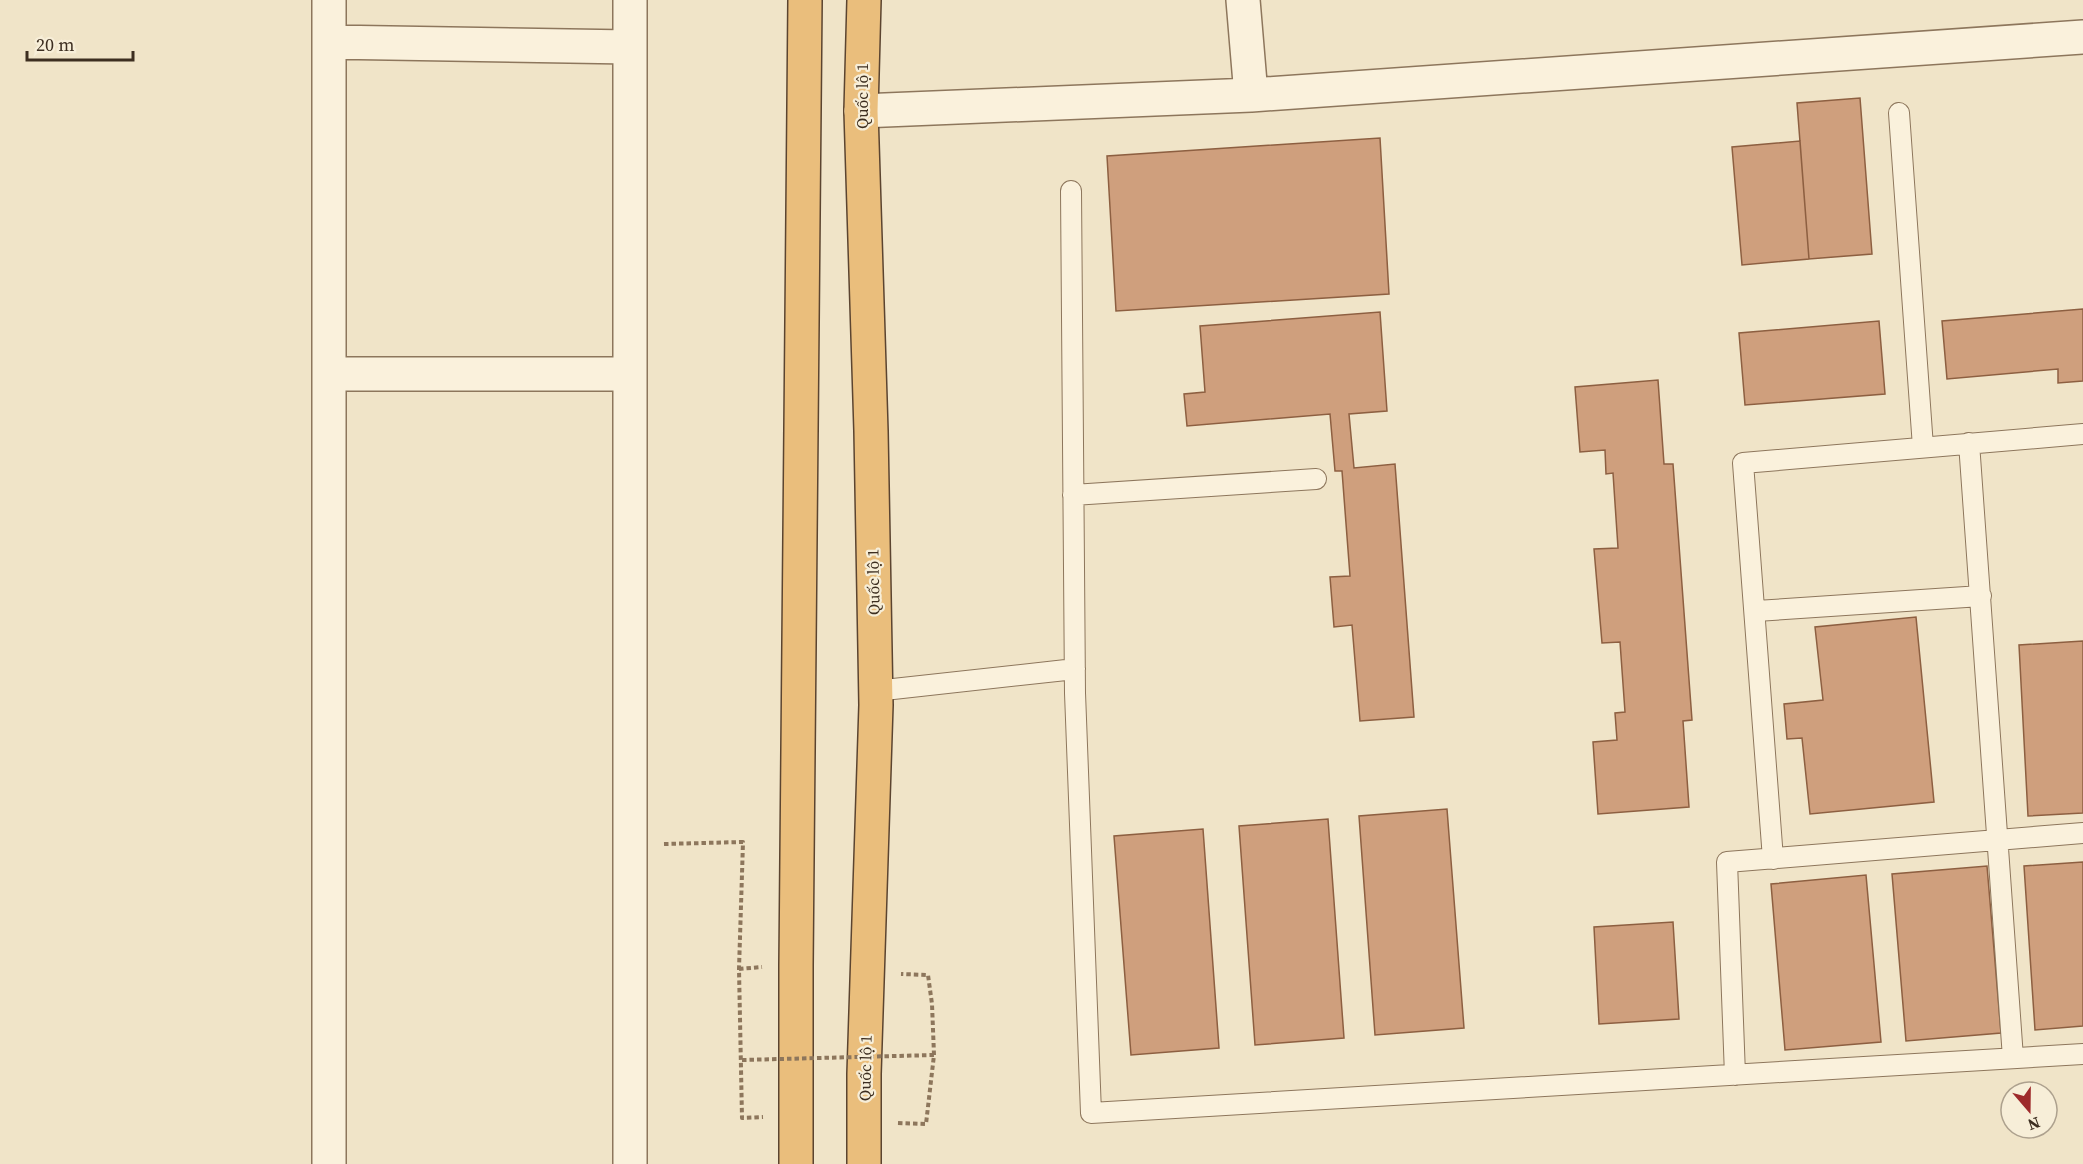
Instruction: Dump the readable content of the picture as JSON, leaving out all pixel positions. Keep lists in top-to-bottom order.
{
  "streets": {
    "highway": ["Quốc lộ 1"]
  },
  "scale_bar": "20 m",
  "north": "bottom"
}
